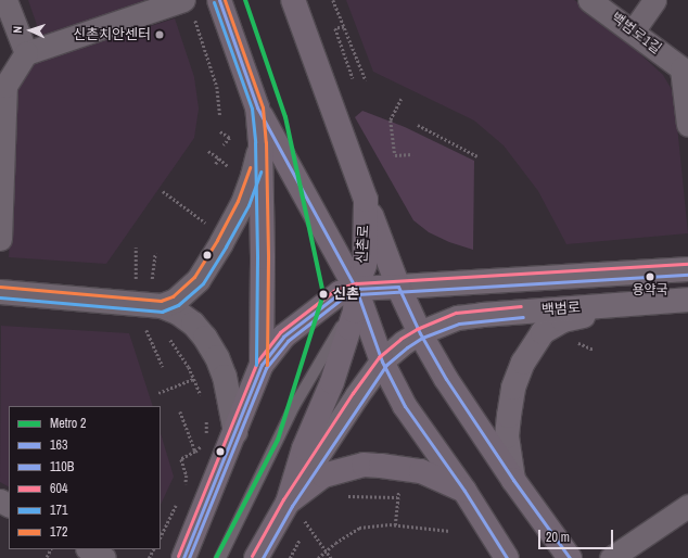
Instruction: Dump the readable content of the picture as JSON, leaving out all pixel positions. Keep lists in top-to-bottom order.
{
  "streets": {
    "main road": ["신촌로", "백범로"],
    "street": ["백범로1길"]
  },
  "crossings": [
    ["신촌로", "백범로"]
  ],
  "places": ["신촌치안센터", "용약국", "신촌"],
  "lines": [
    "metro line 2",
    "transit line 163",
    "transit line 172",
    "transit line 171",
    "transit line 604",
    "transit line 110B"
  ],
  "legend": [
    "Metro 2",
    "163",
    "110B",
    "604",
    "171",
    "172"
  ],
  "scale_bar": "20 m",
  "north": "left"
}
